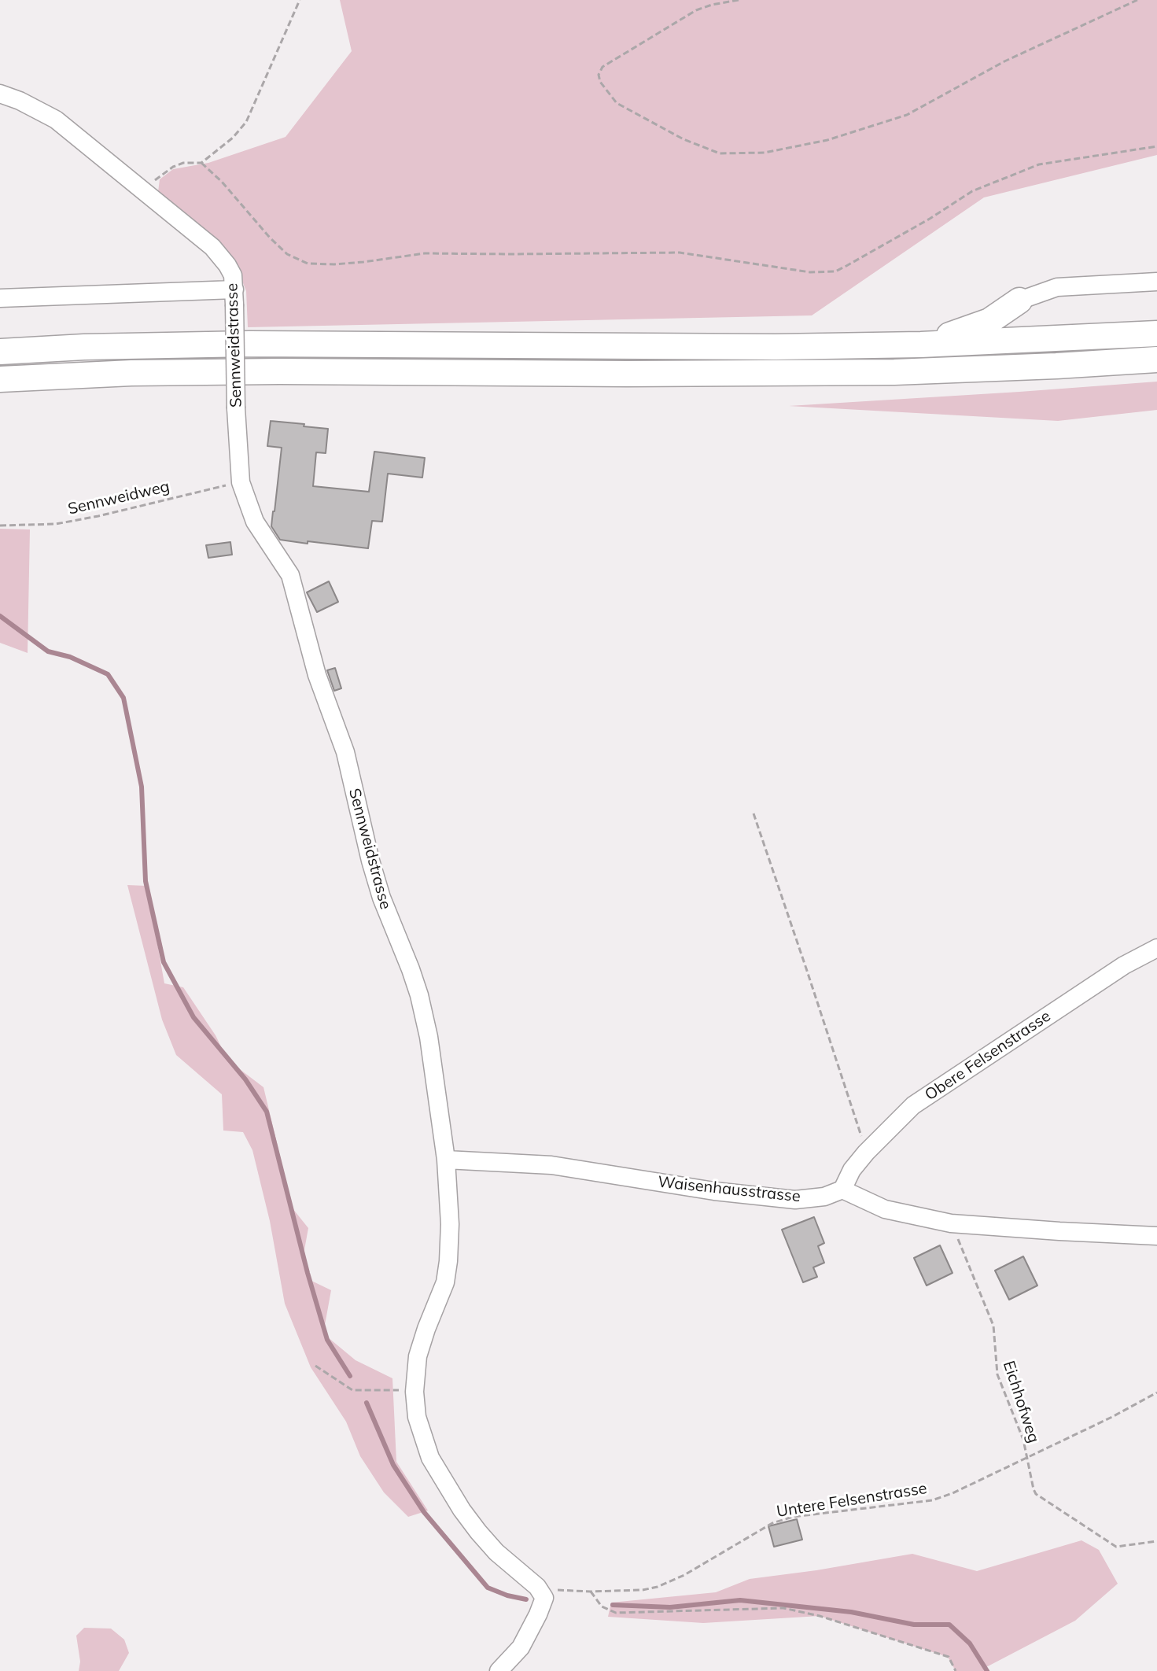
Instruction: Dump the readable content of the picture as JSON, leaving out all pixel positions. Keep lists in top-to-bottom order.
{
  "streets": {
    "street": ["Sennweidstrasse", "Obere Felsenstrasse", "Waisenhausstrasse"],
    "path": ["Sennweidweg", "Eichhofweg", "Untere Felsenstrasse"]
  },
  "crossings": [
    ["Sennweidstrasse", "Sennweidweg"],
    ["Sennweidstrasse", "Waisenhausstrasse"],
    ["Sennweidstrasse", "Untere Felsenstrasse"],
    ["Obere Felsenstrasse", "Waisenhausstrasse"],
    ["Eichhofweg", "Untere Felsenstrasse"]
  ]
}
